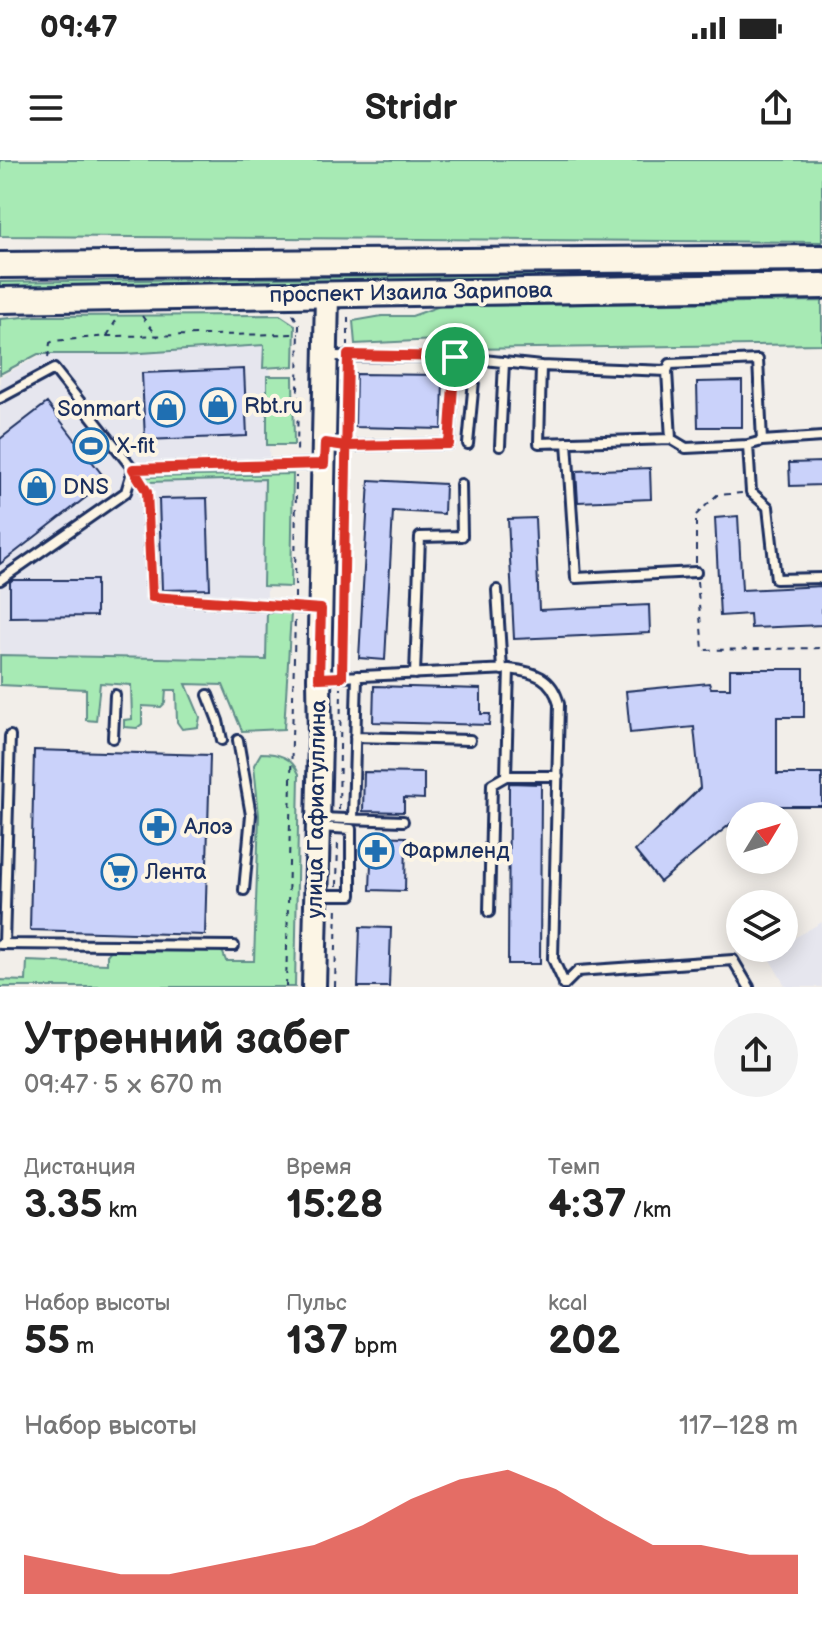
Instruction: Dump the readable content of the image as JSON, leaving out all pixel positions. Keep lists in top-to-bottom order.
{
  "streets": {
    "main road": ["проспект Изаила Зарипова"],
    "street": ["улица Гафиатуллина"]
  },
  "crossings": [
    ["проспект Изаила Зарипова", "улица Гафиатуллина"]
  ],
  "places": {
    "shop": ["Rbt.ru", "Sonmart", "DNS"],
    "sports": ["X-fit"],
    "pharmacy": ["Алоэ", "Фармленд"],
    "supermarket": ["Лента"]
  },
  "north": "top right",
  "page": {
    "status": "09:47",
    "header": "Stridr",
    "heading": ["Утренний забег", "09:47 · 5 × 670 m"],
    "stats": [
      ["Дистанция", "3.35 km"],
      ["Время", "15:28"],
      ["Темп", "4:37 /km"],
      ["Набор высоты", "55 m"],
      ["Пульс", "137 bpm"],
      ["kcal", "202"]
    ],
    "chart": ["Набор высоты", "117–128 m"]
  }
}
